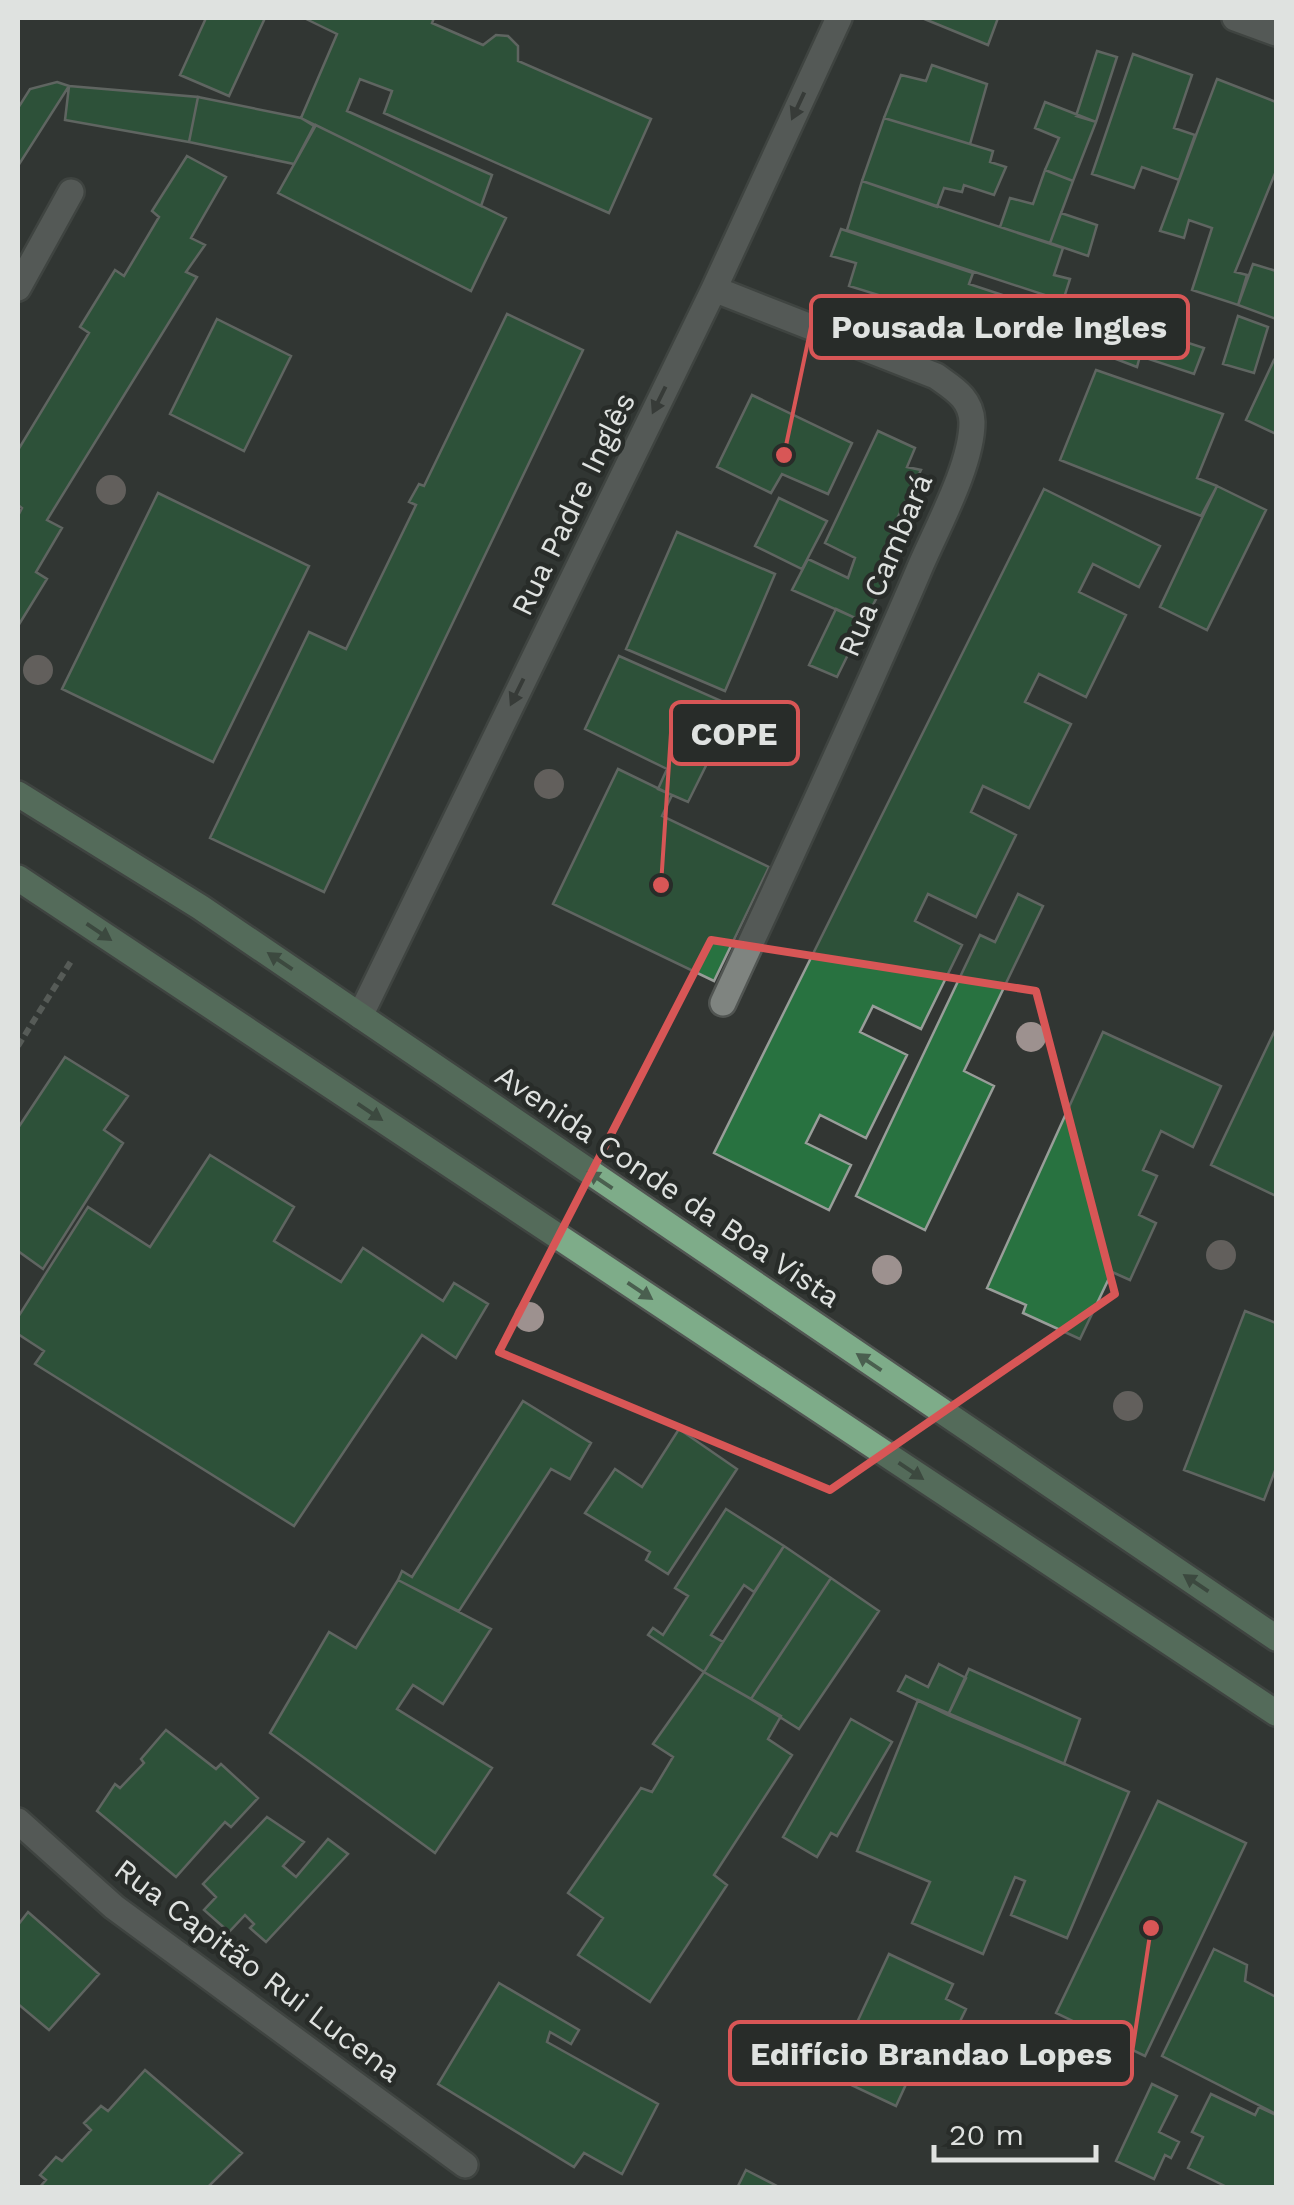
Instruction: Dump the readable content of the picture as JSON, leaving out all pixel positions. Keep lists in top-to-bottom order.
{
  "streets": {
    "main road": ["Avenida Conde da Boa Vista"],
    "street": ["Rua Padre Inglês", "Rua Cambará", "Rua Capitão Rui Lucena"]
  },
  "crossings": [
    ["Rua Padre Inglês", "Rua Cambará"],
    ["Rua Padre Inglês", "Avenida Conde da Boa Vista"]
  ],
  "one_way": ["Rua Padre Inglês"],
  "places": ["Pousada Lorde Ingles", "COPE", "Edifício Brandao Lopes"],
  "scale_bar": "20 m"
}
